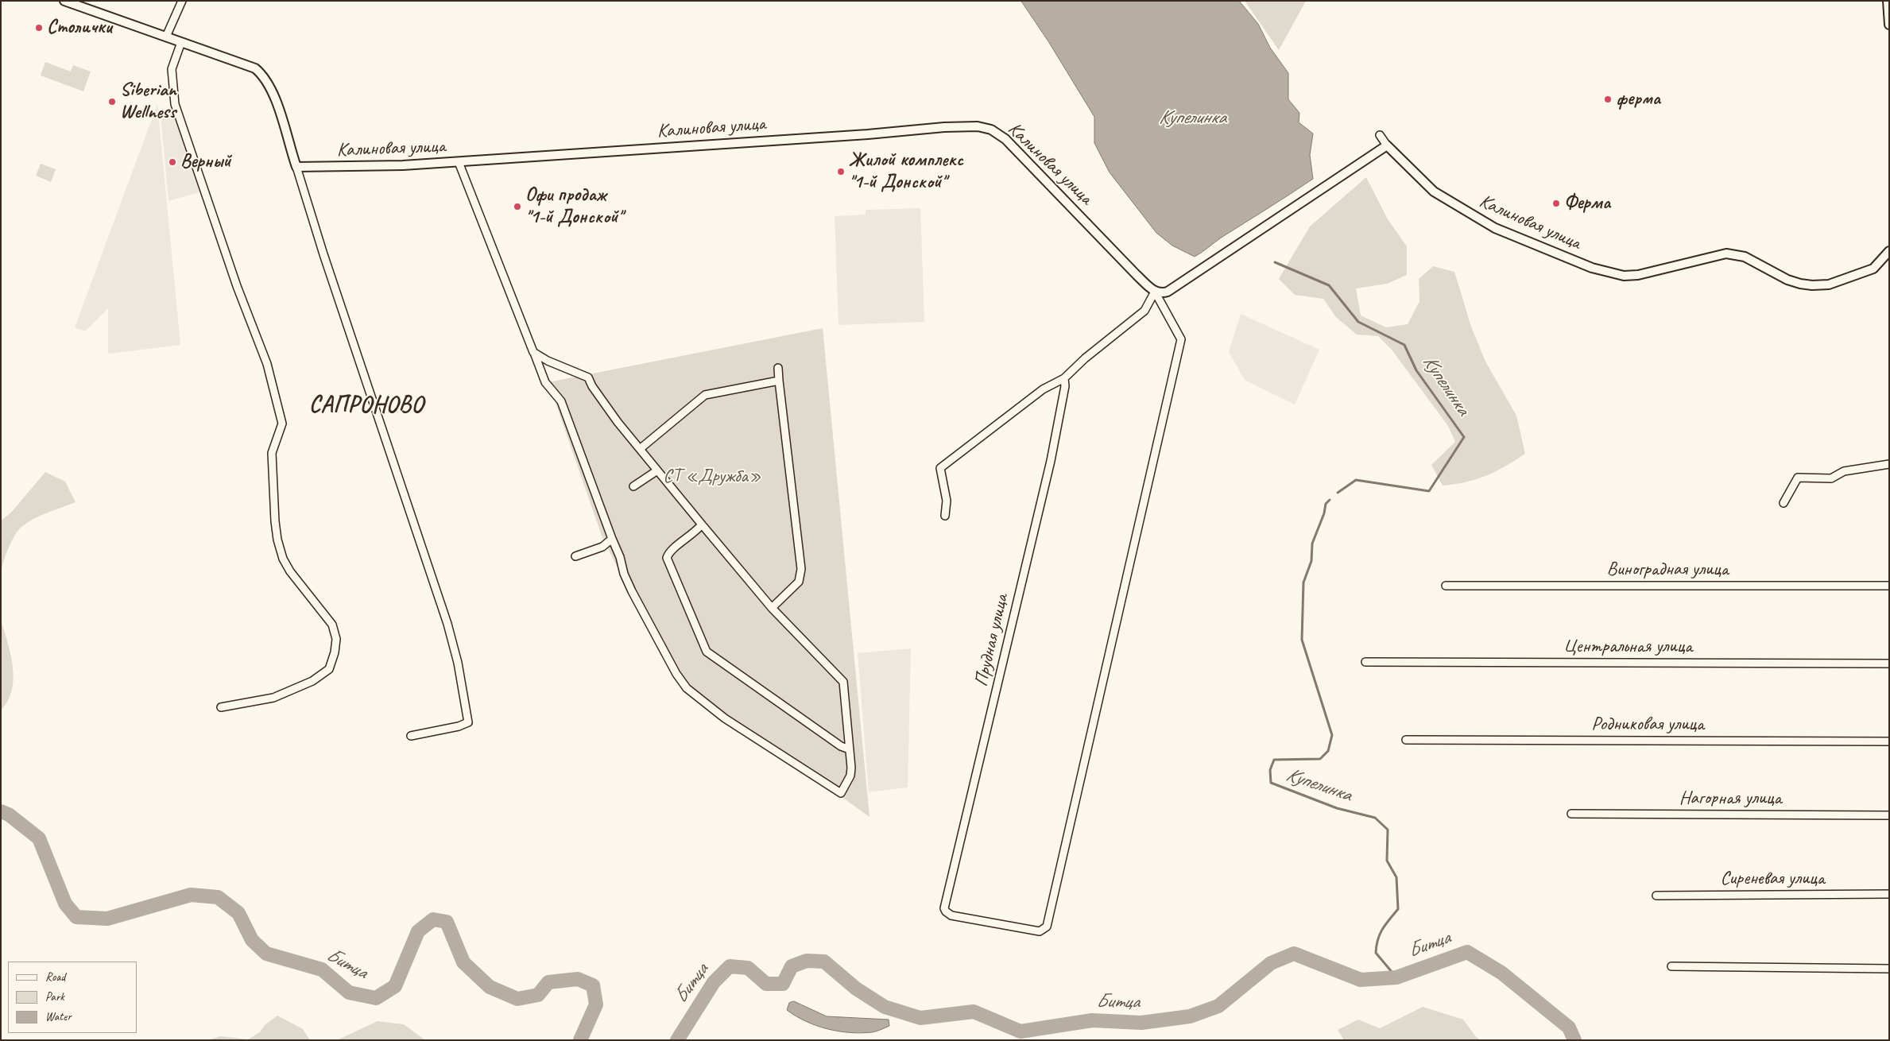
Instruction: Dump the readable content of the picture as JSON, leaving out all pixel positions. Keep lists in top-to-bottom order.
{
  "streets": {
    "street": [
      "Калиновая улица",
      "Виноградная улица",
      "Прудная улица",
      "Центральная улица",
      "Родниковая улица",
      "Нагорная улица",
      "Сиреневая улица"
    ]
  },
  "crossings": [
    ["Калиновая улица", "Прудная улица"]
  ],
  "districts": ["САПРОНОВО"],
  "water": ["Купелинка", "Битца"],
  "parks": ["СТ «Дружба»"],
  "places": [
    "Столички",
    "ферма",
    "Siberian Wellness",
    "Верный",
    "Жилой комплекс \"1-й Донской\"",
    "Ферма",
    "Офи продаж \"1-й Донской\""
  ],
  "legend": ["Road", "Park", "Water"]
}
